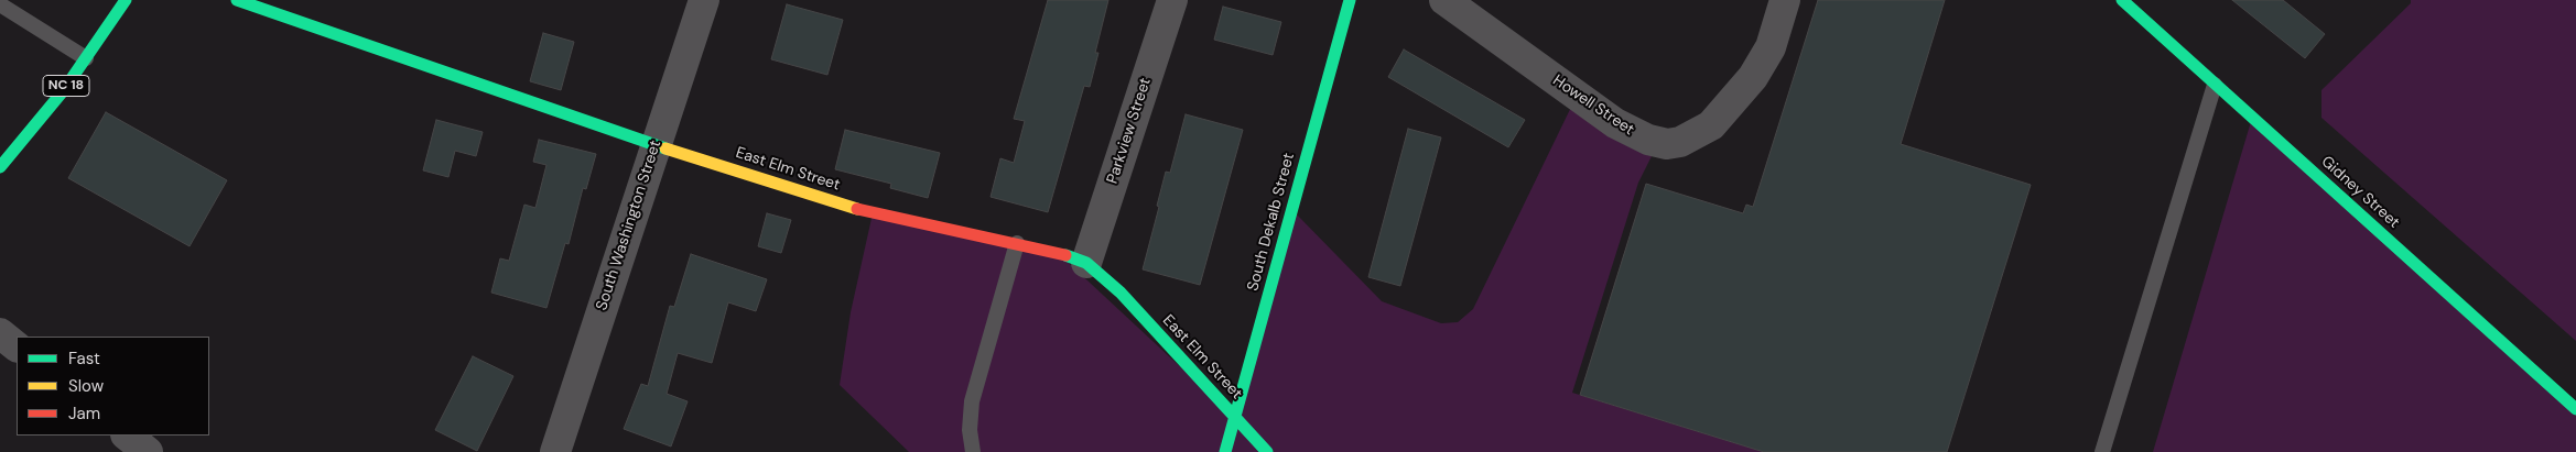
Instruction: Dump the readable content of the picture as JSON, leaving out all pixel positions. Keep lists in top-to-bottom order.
{
  "streets": {
    "street": [
      "NC 18",
      "Howell Street",
      "Parkview Street",
      "East Elm Street",
      "Gidney Street",
      "South Dekalb Street",
      "South Washington Street"
    ]
  },
  "crossings": [
    ["Parkview Street", "East Elm Street"],
    ["East Elm Street", "South Dekalb Street"],
    ["East Elm Street", "South Washington Street"]
  ],
  "legend": ["Fast", "Slow", "Jam"]
}
